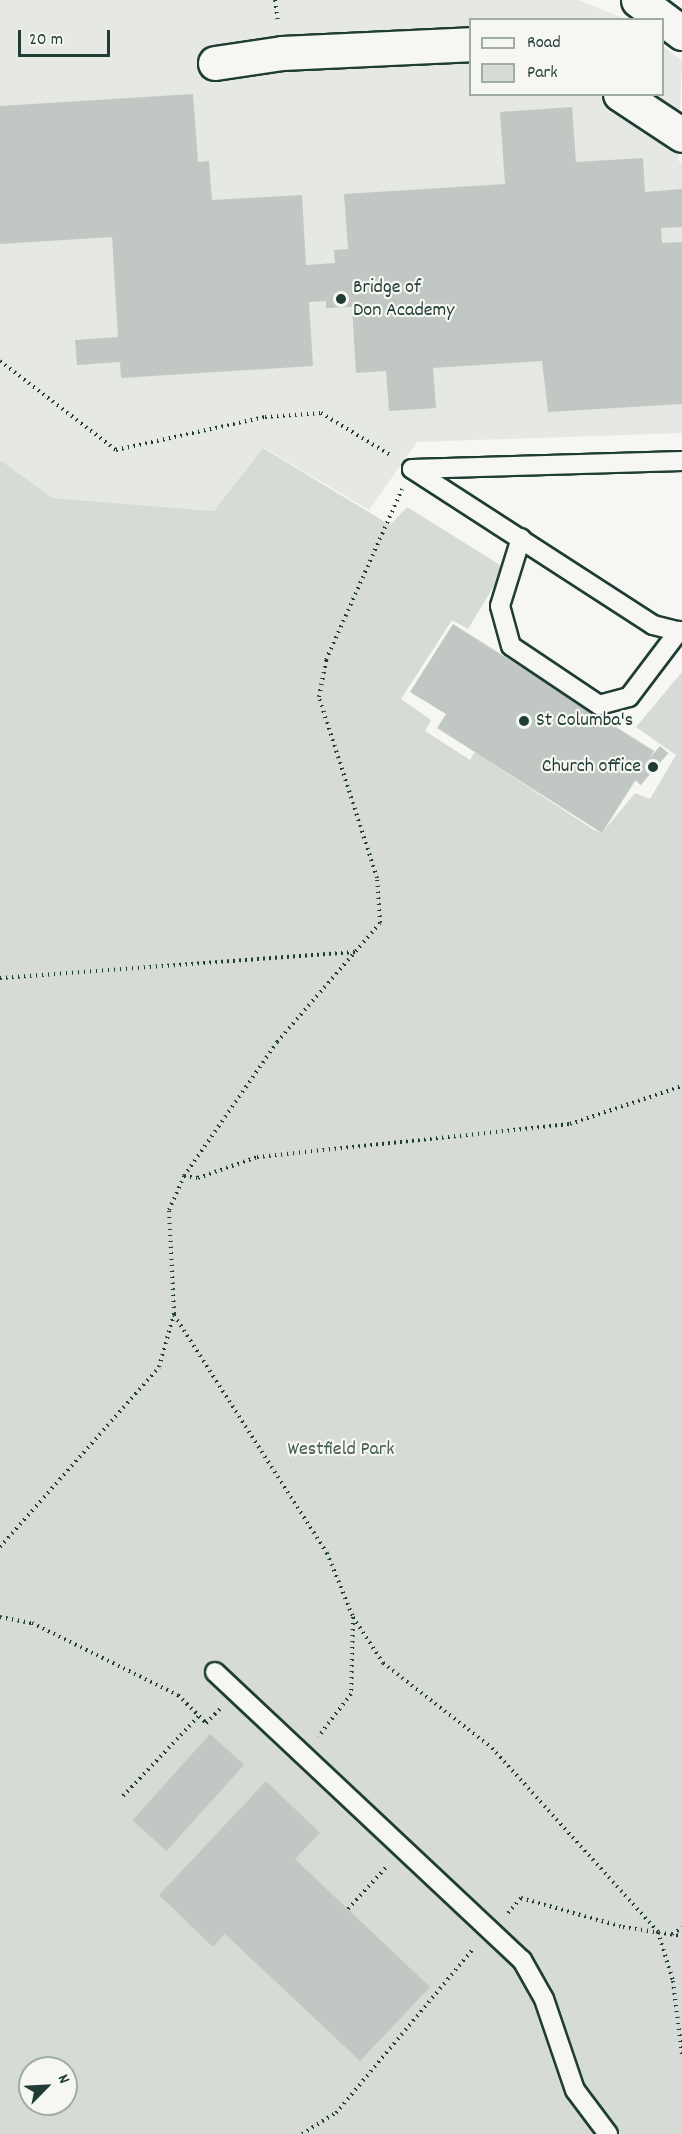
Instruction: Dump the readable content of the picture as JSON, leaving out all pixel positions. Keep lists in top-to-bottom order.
{
  "parks": ["Westfield Park"],
  "places": ["Bridge of Don Academy", "St Columba's", "Church office"],
  "legend": ["Road", "Park"],
  "scale_bar": "20 m",
  "north": "top right"
}
